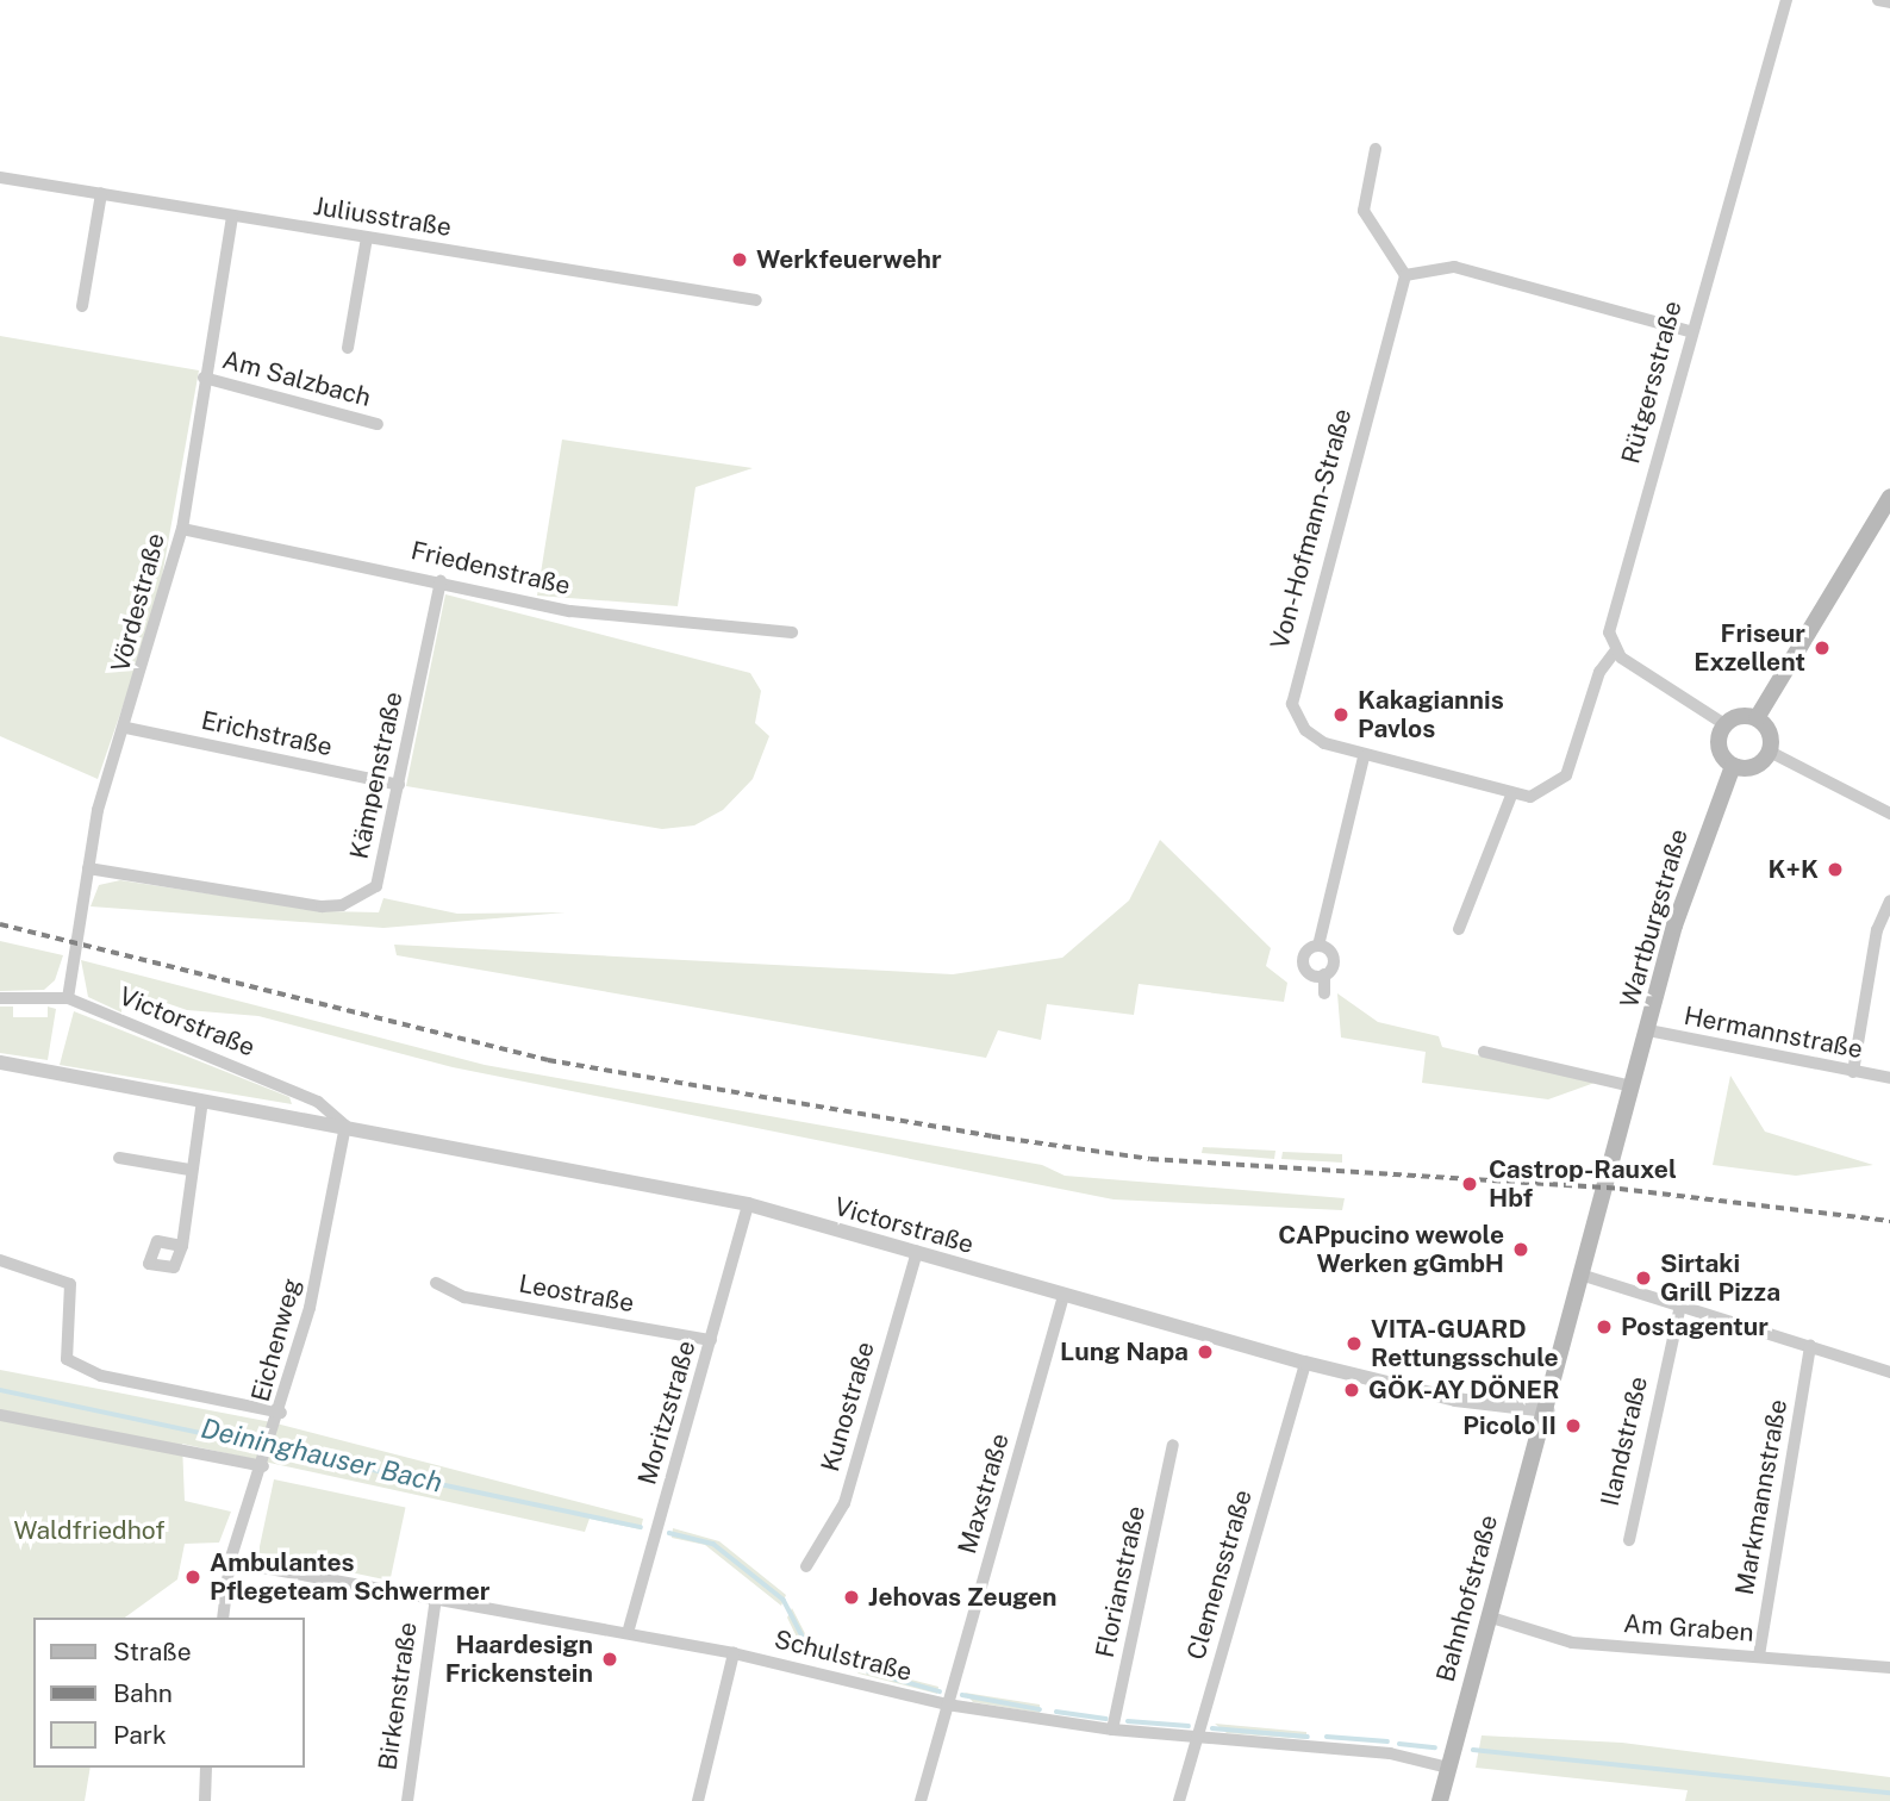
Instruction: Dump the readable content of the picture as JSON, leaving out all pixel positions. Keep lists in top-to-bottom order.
{
  "streets": {
    "main road": ["Wartburgstraße", "Bahnhofstraße"],
    "street": [
      "Juliusstraße",
      "Am Salzbach",
      "Rütgersstraße",
      "Von-Hofmann-Straße",
      "Friedenstraße",
      "Vördestraße",
      "Erichstraße",
      "Kämpenstraße",
      "Victorstraße",
      "Hermannstraße",
      "Leostraße",
      "Eichenweg",
      "Kunostraße",
      "Moritzstraße",
      "Ilandstraße",
      "Maxstraße",
      "Markmannstraße",
      "Clemensstraße",
      "Florianstraße",
      "Am Graben",
      "Schulstraße",
      "Birkenstraße"
    ]
  },
  "crossings": [
    ["Juliusstraße", "Vördestraße"],
    ["Am Salzbach", "Vördestraße"],
    ["Rütgersstraße", "Von-Hofmann-Straße"],
    ["Friedenstraße", "Vördestraße"],
    ["Friedenstraße", "Kämpenstraße"],
    ["Vördestraße", "Erichstraße"],
    ["Vördestraße", "Kämpenstraße"],
    ["Vördestraße", "Victorstraße"],
    ["Erichstraße", "Kämpenstraße"],
    ["Wartburgstraße", "Hermannstraße"],
    ["Wartburgstraße", "Bahnhofstraße"],
    ["Victorstraße", "Eichenweg"],
    ["Victorstraße", "Kunostraße"],
    ["Victorstraße", "Moritzstraße"],
    ["Victorstraße", "Maxstraße"],
    ["Victorstraße", "Clemensstraße"],
    ["Victorstraße", "Bahnhofstraße"],
    ["Leostraße", "Moritzstraße"],
    ["Eichenweg", "Schulstraße"],
    ["Moritzstraße", "Schulstraße"],
    ["Maxstraße", "Schulstraße"],
    ["Markmannstraße", "Am Graben"],
    ["Clemensstraße", "Schulstraße"],
    ["Florianstraße", "Schulstraße"],
    ["Bahnhofstraße", "Am Graben"],
    ["Bahnhofstraße", "Schulstraße"],
    ["Schulstraße", "Birkenstraße"]
  ],
  "water": ["Deininghauser Bach"],
  "parks": ["Waldfriedhof"],
  "places": [
    "Werkfeuerwehr",
    "Friseur Exzellent",
    "Kakagiannis Pavlos",
    "K+K",
    "Castrop-Rauxel Hbf",
    "CAPpucino wewole Werken gGmbH",
    "Sirtaki Grill Pizza",
    "Postagentur",
    "VITA-GUARD Rettungsschule",
    "Lung Napa",
    "GÖK-AY DÖNER",
    "Picolo II",
    "Ambulantes Pflegeteam Schwermer",
    "Jehovas Zeugen",
    "Haardesign Frickenstein"
  ],
  "legend": ["Straße", "Bahn", "Park"]
}
